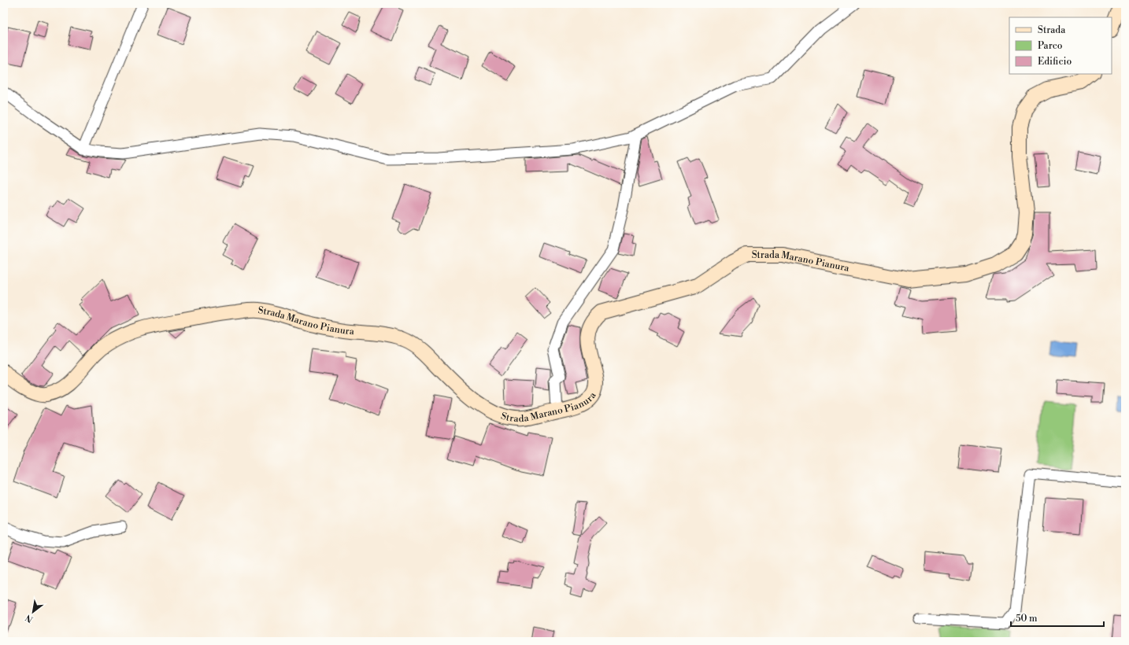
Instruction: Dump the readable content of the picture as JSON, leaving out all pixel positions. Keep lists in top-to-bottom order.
{
  "streets": {
    "street": ["Strada Marano Pianura"]
  },
  "legend": ["Strada", "Parco", "Edificio"],
  "scale_bar": "50 m",
  "north": "bottom left"
}
